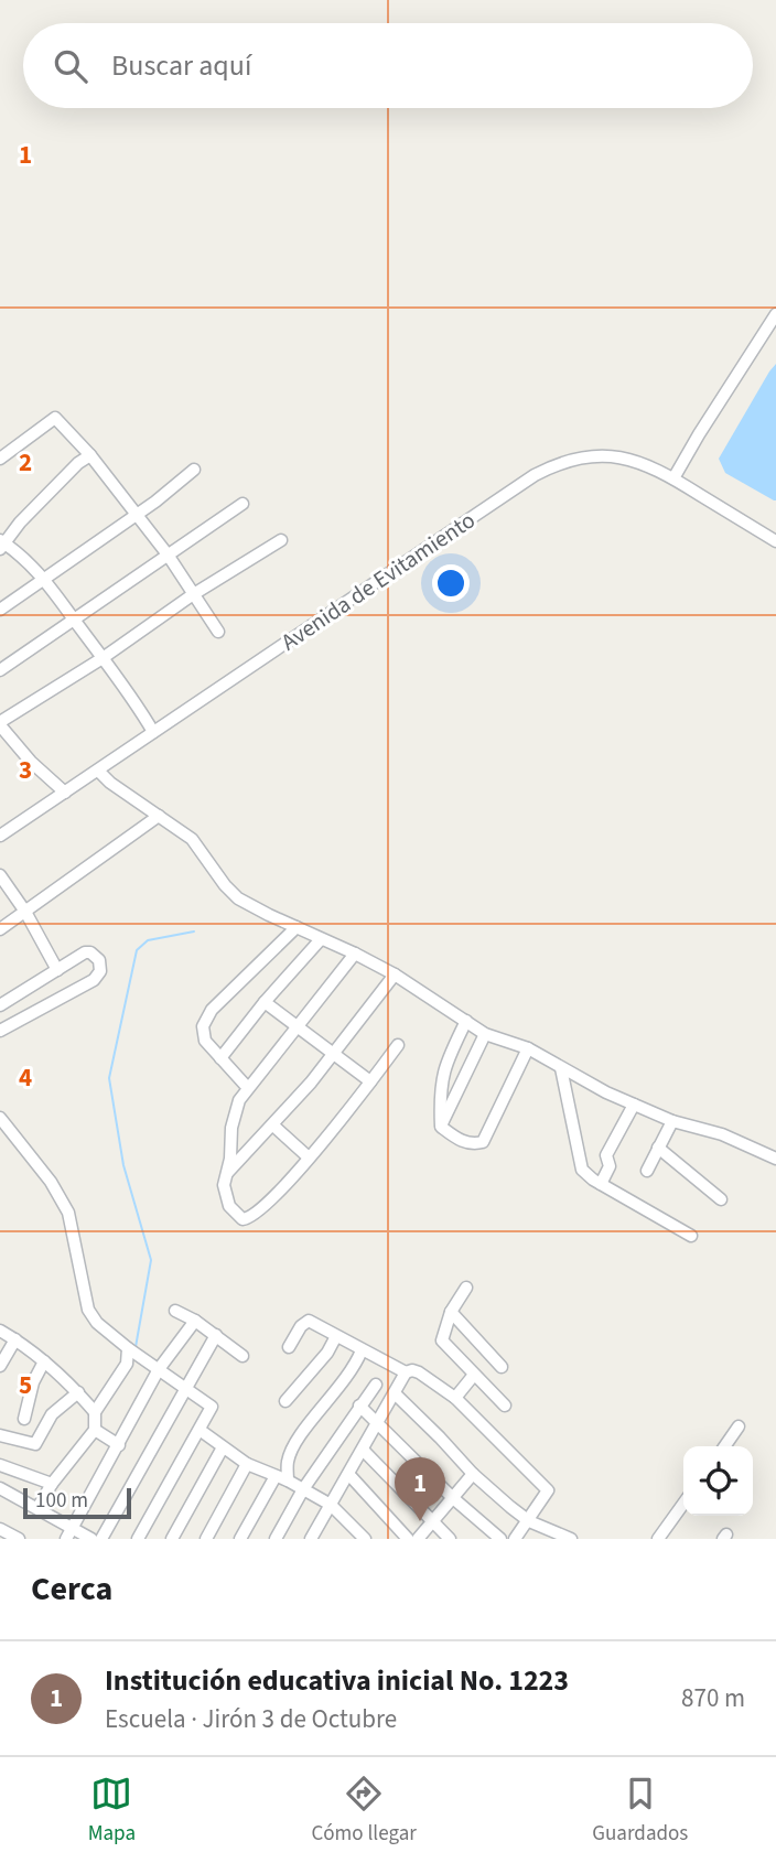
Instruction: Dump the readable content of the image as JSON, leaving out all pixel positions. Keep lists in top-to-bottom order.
{
  "streets": {
    "street": ["Avenida de Evitamiento"]
  },
  "scale_bar": "100 m",
  "page": {
    "search": "Buscar aquí",
    "pins": "1",
    "scale": "100 m",
    "heading": "Cerca",
    "list": [
      {
        "mark": "1",
        "name": "Institución educativa inicial No. 1223",
        "note": "Escuela · Jirón 3 de Octubre",
        "value": "870 m"
      }
    ],
    "nav": ["Mapa", "Cómo llegar", "Guardados"]
  },
  "grid": {
    "rows": [
      "1",
      "2",
      "3",
      "4",
      "5"
    ]
  }
}
